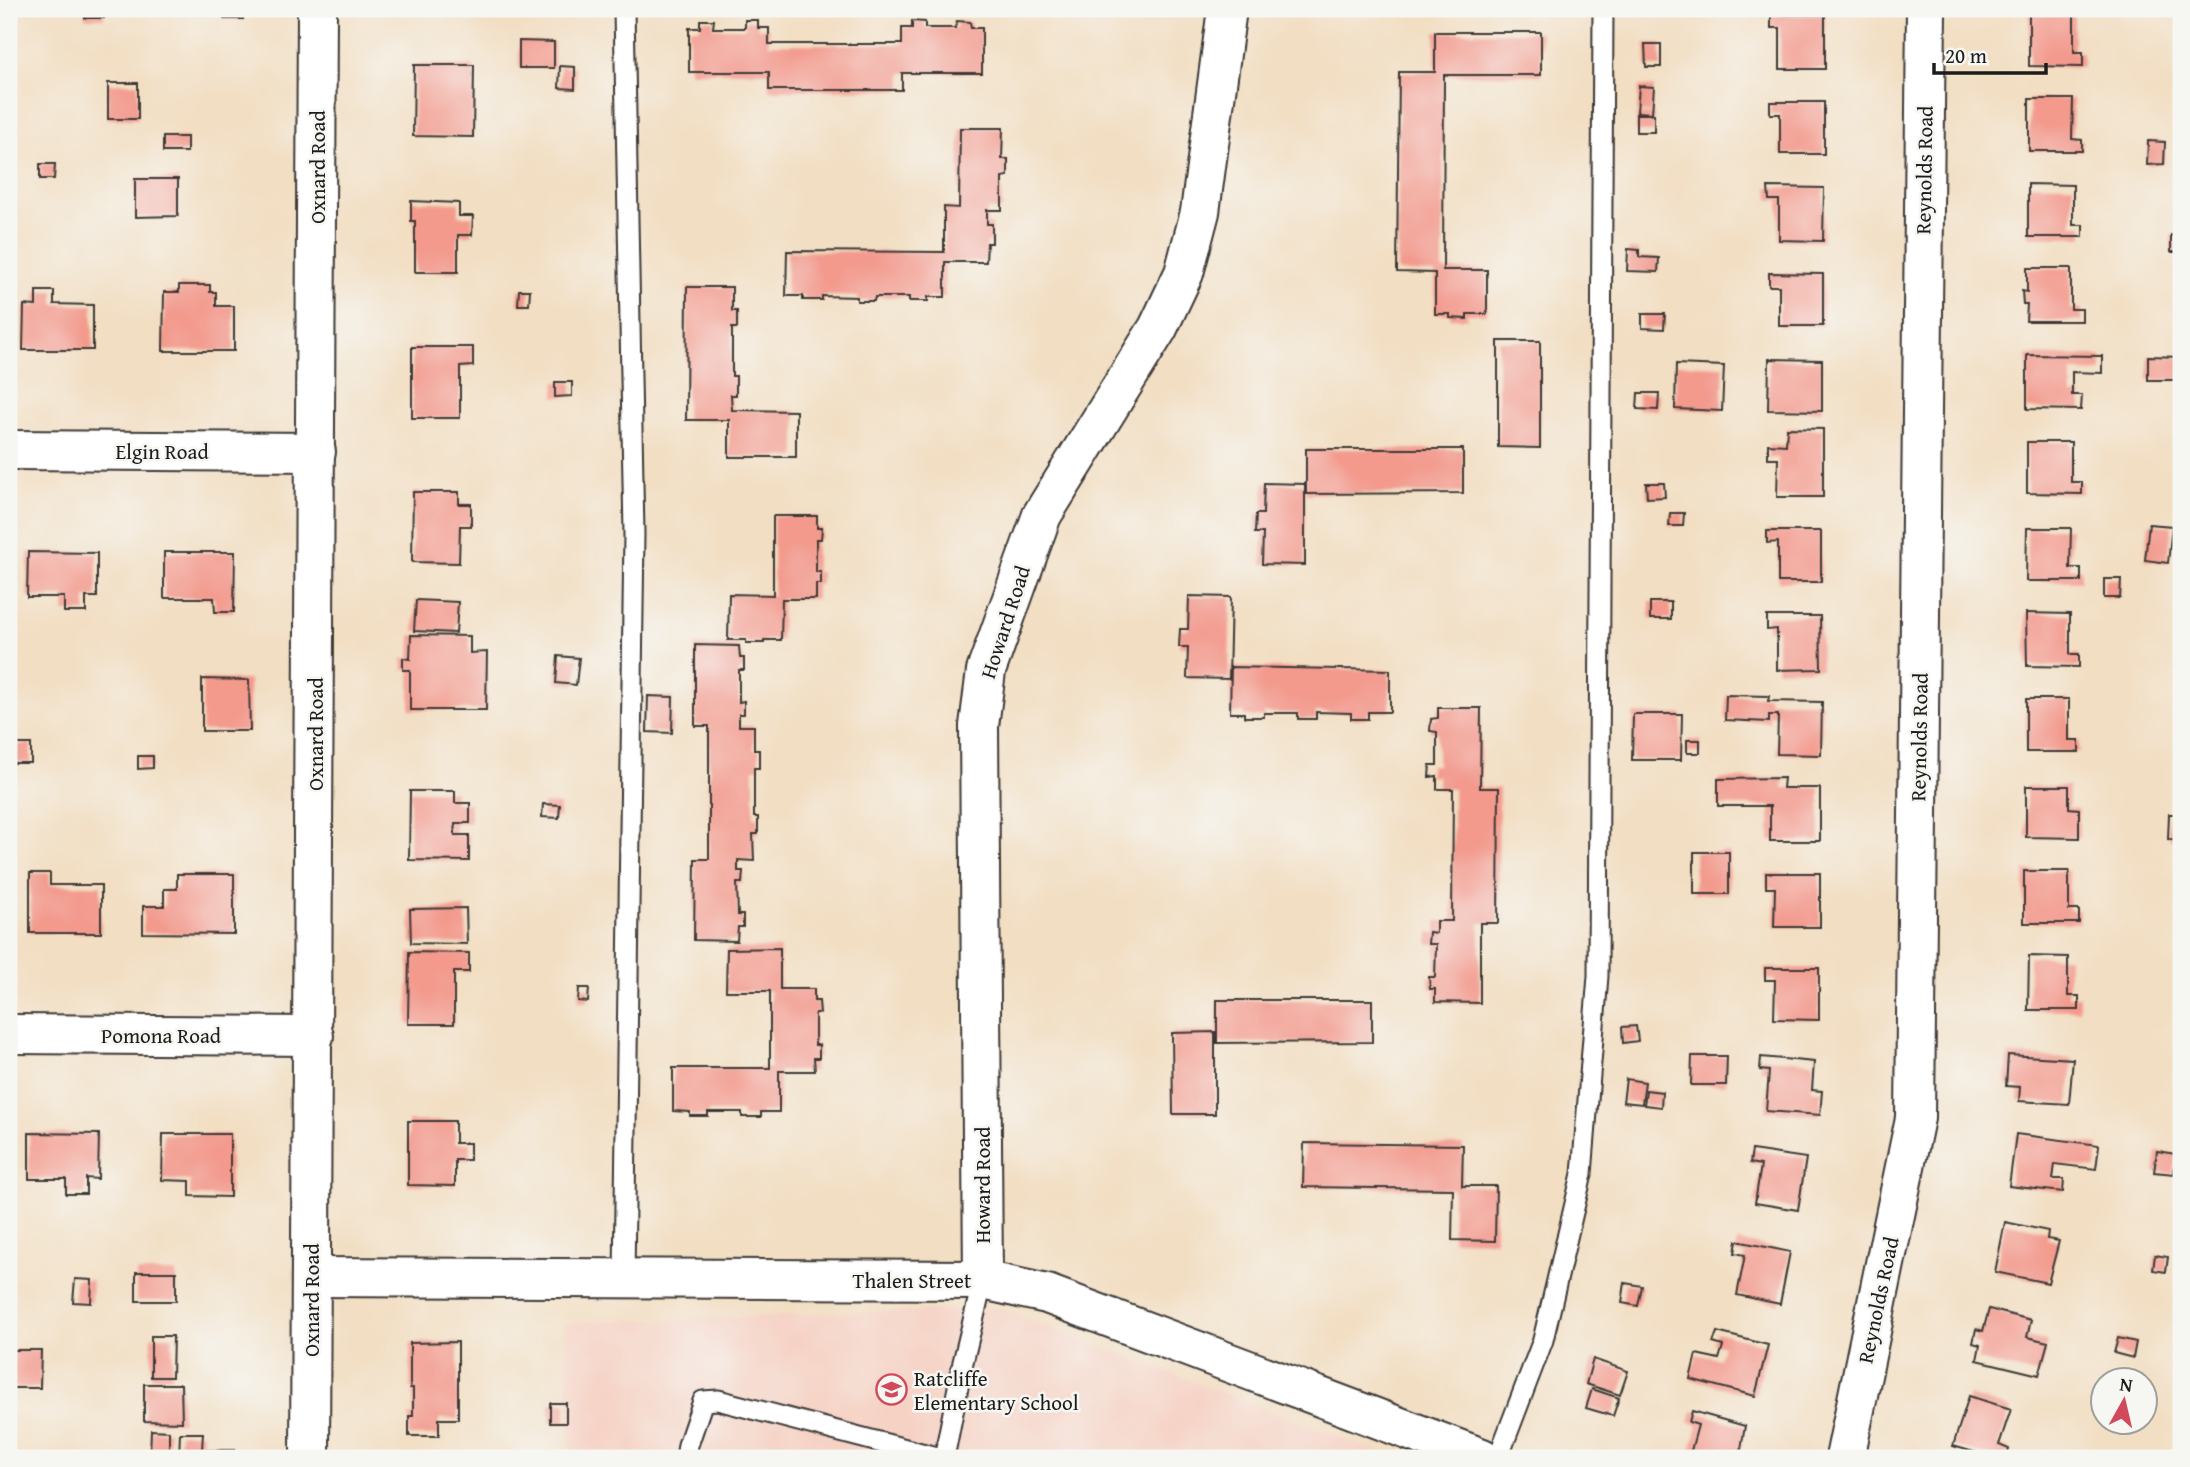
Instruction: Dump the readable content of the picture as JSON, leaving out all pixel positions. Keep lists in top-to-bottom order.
{
  "streets": {
    "street": [
      "Oxnard Road",
      "Reynolds Road",
      "Elgin Road",
      "Howard Road",
      "Pomona Road",
      "Thalen Street"
    ]
  },
  "crossings": [
    ["Oxnard Road", "Elgin Road"],
    ["Oxnard Road", "Pomona Road"],
    ["Oxnard Road", "Thalen Street"],
    ["Howard Road", "Thalen Street"]
  ],
  "places": {
    "school or university": ["Ratcliffe Elementary School"]
  },
  "scale_bar": "20 m",
  "north": "top"
}
